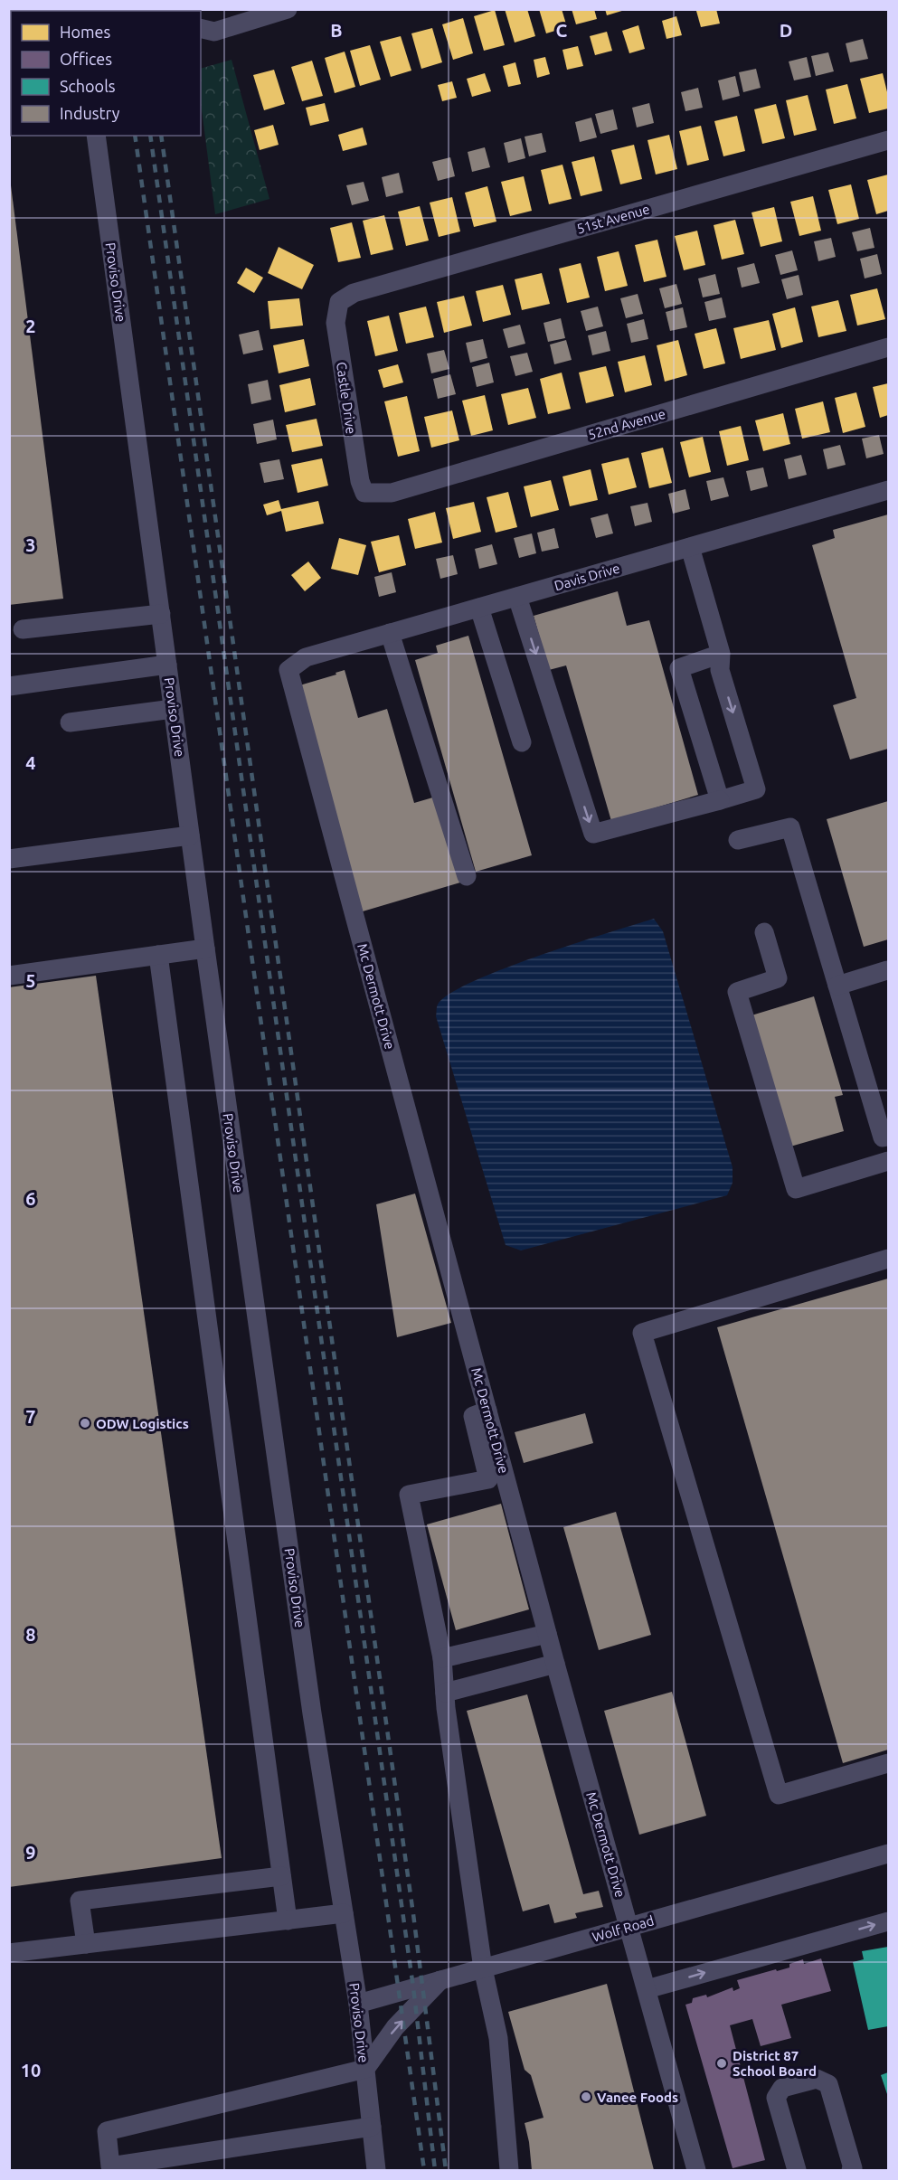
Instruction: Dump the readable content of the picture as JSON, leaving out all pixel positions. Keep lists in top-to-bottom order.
{
  "streets": {
    "street": [
      "51st Avenue",
      "Proviso Drive",
      "Castle Drive",
      "52nd Avenue",
      "Davis Drive",
      "Mc Dermott Drive",
      "Wolf Road"
    ]
  },
  "crossings": [
    ["51st Avenue", "Castle Drive"],
    ["Proviso Drive", "Wolf Road"],
    ["Castle Drive", "52nd Avenue"],
    ["Davis Drive", "Mc Dermott Drive"],
    ["Mc Dermott Drive", "Wolf Road"]
  ],
  "places": ["ODW Logistics", "District 87 School Board", "Vanee Foods"],
  "legend": [
    "Homes",
    "Offices",
    "Schools",
    "Industry"
  ],
  "grid": {
    "columns": ["B", "C", "D"],
    "rows": [
      "2",
      "3",
      "4",
      "5",
      "6",
      "7",
      "8",
      "9",
      "10"
    ]
  }
}
